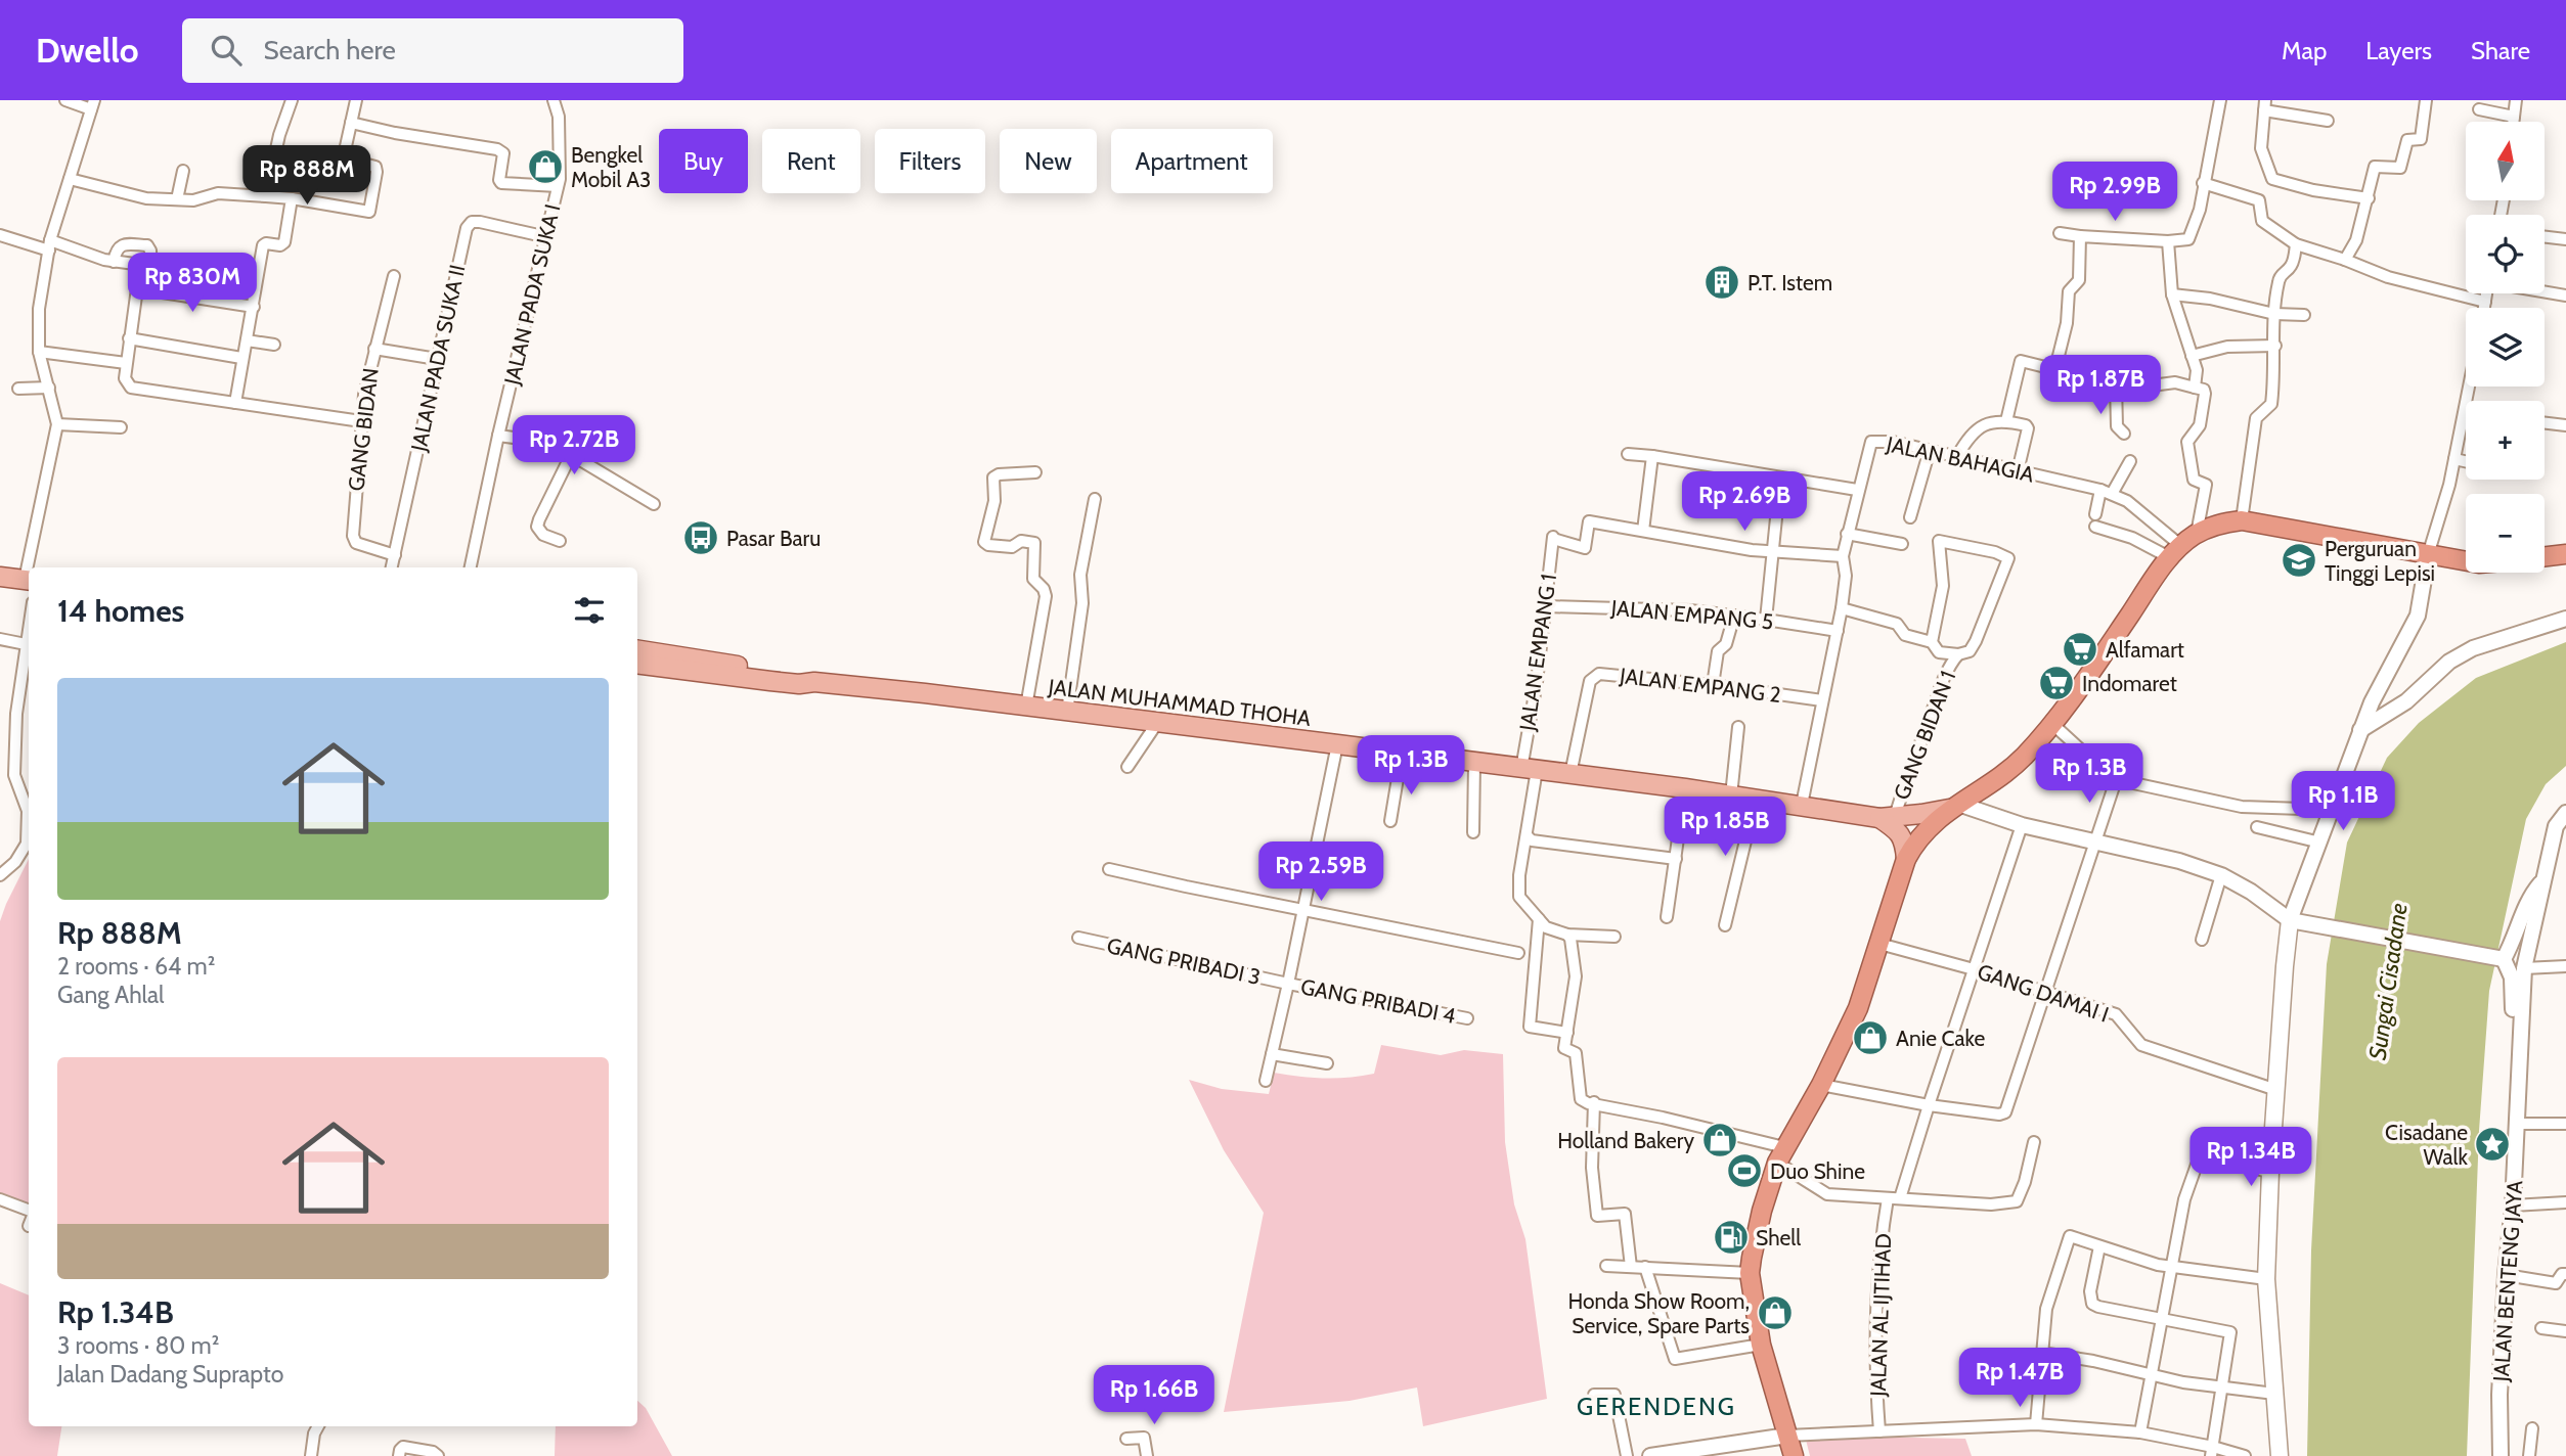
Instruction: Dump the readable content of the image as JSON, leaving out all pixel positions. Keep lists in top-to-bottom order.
{
  "streets": {
    "main road": ["JALAN MUHAMMAD THOHA"],
    "street": [
      "JALAN PADA SUKA I",
      "JALAN PADA SUKA II",
      "GANG BIDAN",
      "JALAN BAHAGIA",
      "JALAN EMPANG 5",
      "JALAN EMPANG 1",
      "JALAN EMPANG 2",
      "GANG BIDAN 1",
      "GANG PRIBADI 3",
      "GANG DAMAI I",
      "GANG PRIBADI 4",
      "JALAN BENTENG JAYA",
      "JALAN AL IJTIHAD"
    ]
  },
  "crossings": [
    ["JALAN PADA SUKA I", "JALAN PADA SUKA II"],
    ["JALAN PADA SUKA II", "GANG BIDAN"],
    ["JALAN BAHAGIA", "JALAN EMPANG 5"],
    ["JALAN BAHAGIA", "JALAN EMPANG 2"],
    ["JALAN BAHAGIA", "JALAN MUHAMMAD THOHA"],
    ["JALAN EMPANG 5", "JALAN EMPANG 1"],
    ["JALAN EMPANG 1", "JALAN MUHAMMAD THOHA"],
    ["JALAN EMPANG 2", "JALAN MUHAMMAD THOHA"],
    ["JALAN MUHAMMAD THOHA", "GANG BIDAN 1"],
    ["GANG PRIBADI 3", "GANG PRIBADI 4"]
  ],
  "districts": ["GERENDENG"],
  "water": ["Sungai Cisadane"],
  "places": {
    "shop": [
      "Bengkel Mobil A3",
      "Anie Cake",
      "Holland Bakery",
      "Honda Show Room, Service, Spare Parts"
    ],
    "building": ["P.T. Istem"],
    "bus stop": ["Pasar Baru"],
    "school or university": ["Perguruan Tinggi Lepisi"],
    "supermarket": ["Alfamart", "Indomaret"],
    "place": ["Cisadane Walk"],
    "sports": ["Duo Shine"],
    "fuel station": ["Shell"]
  },
  "north": "top",
  "page": {
    "header": "Dwello",
    "search": "Search here",
    "nav": ["Map", "Layers", "Share"],
    "map_buttons": ["+", "−"],
    "chip": [
      "Buy",
      "Rent",
      "Filters",
      "New",
      "Apartment"
    ],
    "price": [
      "Rp 888M",
      "Rp 2.99B",
      "Rp 830M",
      "Rp 1.87B",
      "Rp 2.72B",
      "Rp 2.69B",
      "Rp 1.3B",
      "Rp 1.3B",
      "Rp 1.1B",
      "Rp 1.85B",
      "Rp 2.59B",
      "Rp 1.34B",
      "Rp 1.47B",
      "Rp 1.66B"
    ],
    "heading": "14 homes",
    "list": [
      {
        "name": "Rp 888M",
        "note": "2 rooms · 64 m² · Gang Ahlal"
      },
      {
        "name": "Rp 1.34B",
        "note": "3 rooms · 80 m² · Jalan Dadang Suprapto"
      }
    ]
  }
}
